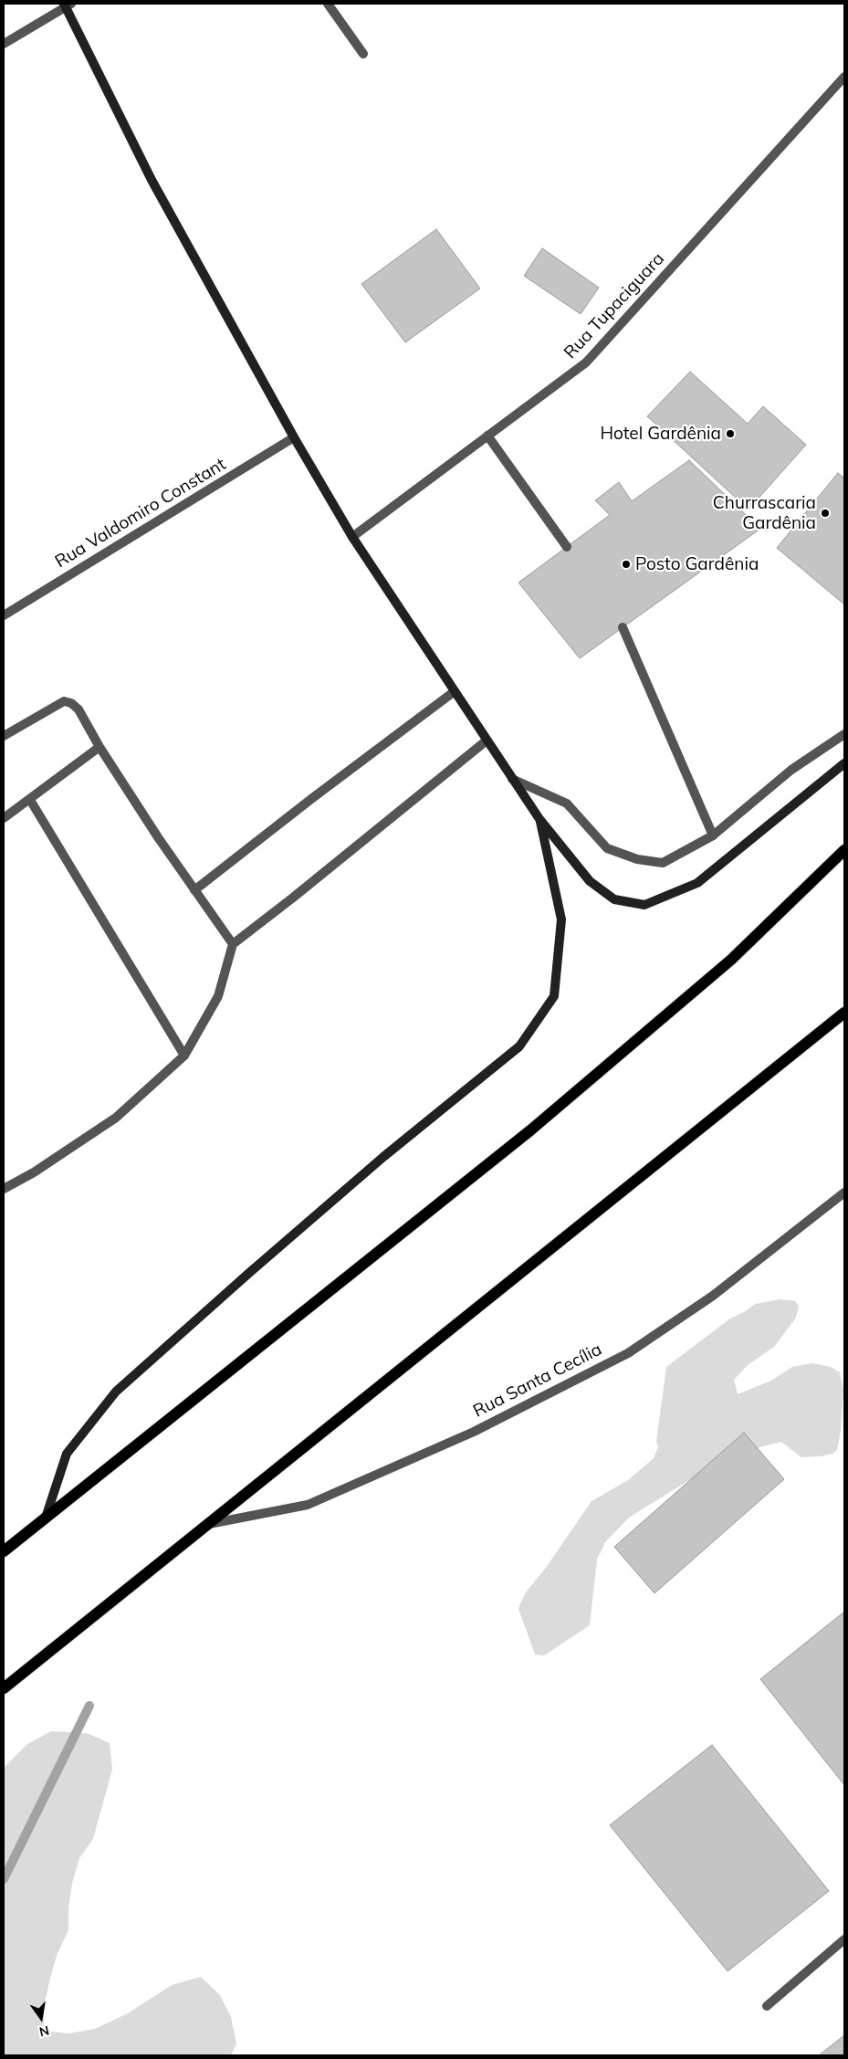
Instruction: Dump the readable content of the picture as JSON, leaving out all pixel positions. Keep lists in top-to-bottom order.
{
  "streets": {
    "street": ["Rua Tupaciguara", "Rua Valdomiro Constant", "Rua Santa Cecília"]
  },
  "places": ["Hotel Gardênia", "Churrascaria Gardênia", "Posto Gardênia"],
  "north": "bottom"
}
